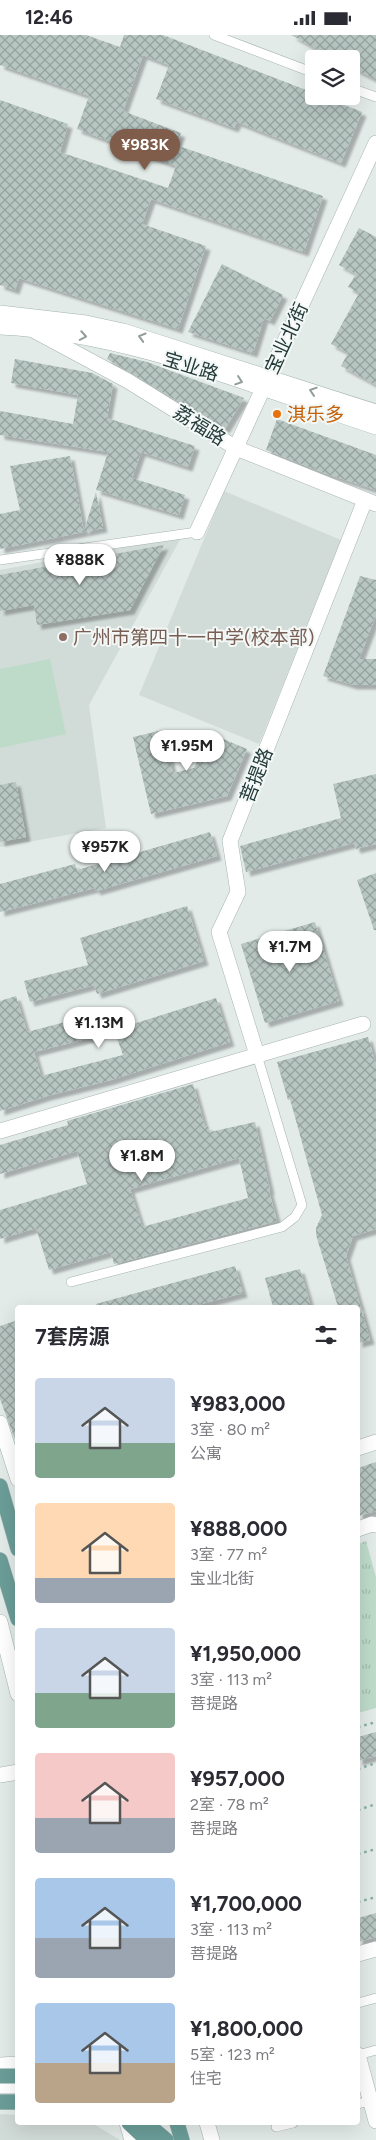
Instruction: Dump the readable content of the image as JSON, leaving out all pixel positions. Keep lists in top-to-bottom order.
{
  "streets": {
    "street": [
      "宝业北街",
      "宝业路",
      "荔福路",
      "菩提路"
    ]
  },
  "crossings": [
    ["宝业北街", "宝业路"],
    ["宝业北街", "荔福路"],
    ["宝业路", "荔福路"],
    ["荔福路", "菩提路"]
  ],
  "places": ["淇乐多", "广州市第四十一中学(校本部)"],
  "page": {
    "status": "12:46",
    "price": [
      "¥983K",
      "¥888K",
      "¥1.95M",
      "¥957K",
      "¥1.7M",
      "¥1.13M",
      "¥1.8M"
    ],
    "heading": "7套房源",
    "list": [
      {
        "name": "¥983,000",
        "note": "3室 · 80 m² · 公寓"
      },
      {
        "name": "¥888,000",
        "note": "3室 · 77 m² · 宝业北街"
      },
      {
        "name": "¥1,950,000",
        "note": "3室 · 113 m² · 菩提路"
      },
      {
        "name": "¥957,000",
        "note": "2室 · 78 m² · 菩提路"
      },
      {
        "name": "¥1,700,000",
        "note": "3室 · 113 m² · 菩提路"
      },
      {
        "name": "¥1,800,000",
        "note": "5室 · 123 m² · 住宅"
      }
    ]
  }
}
